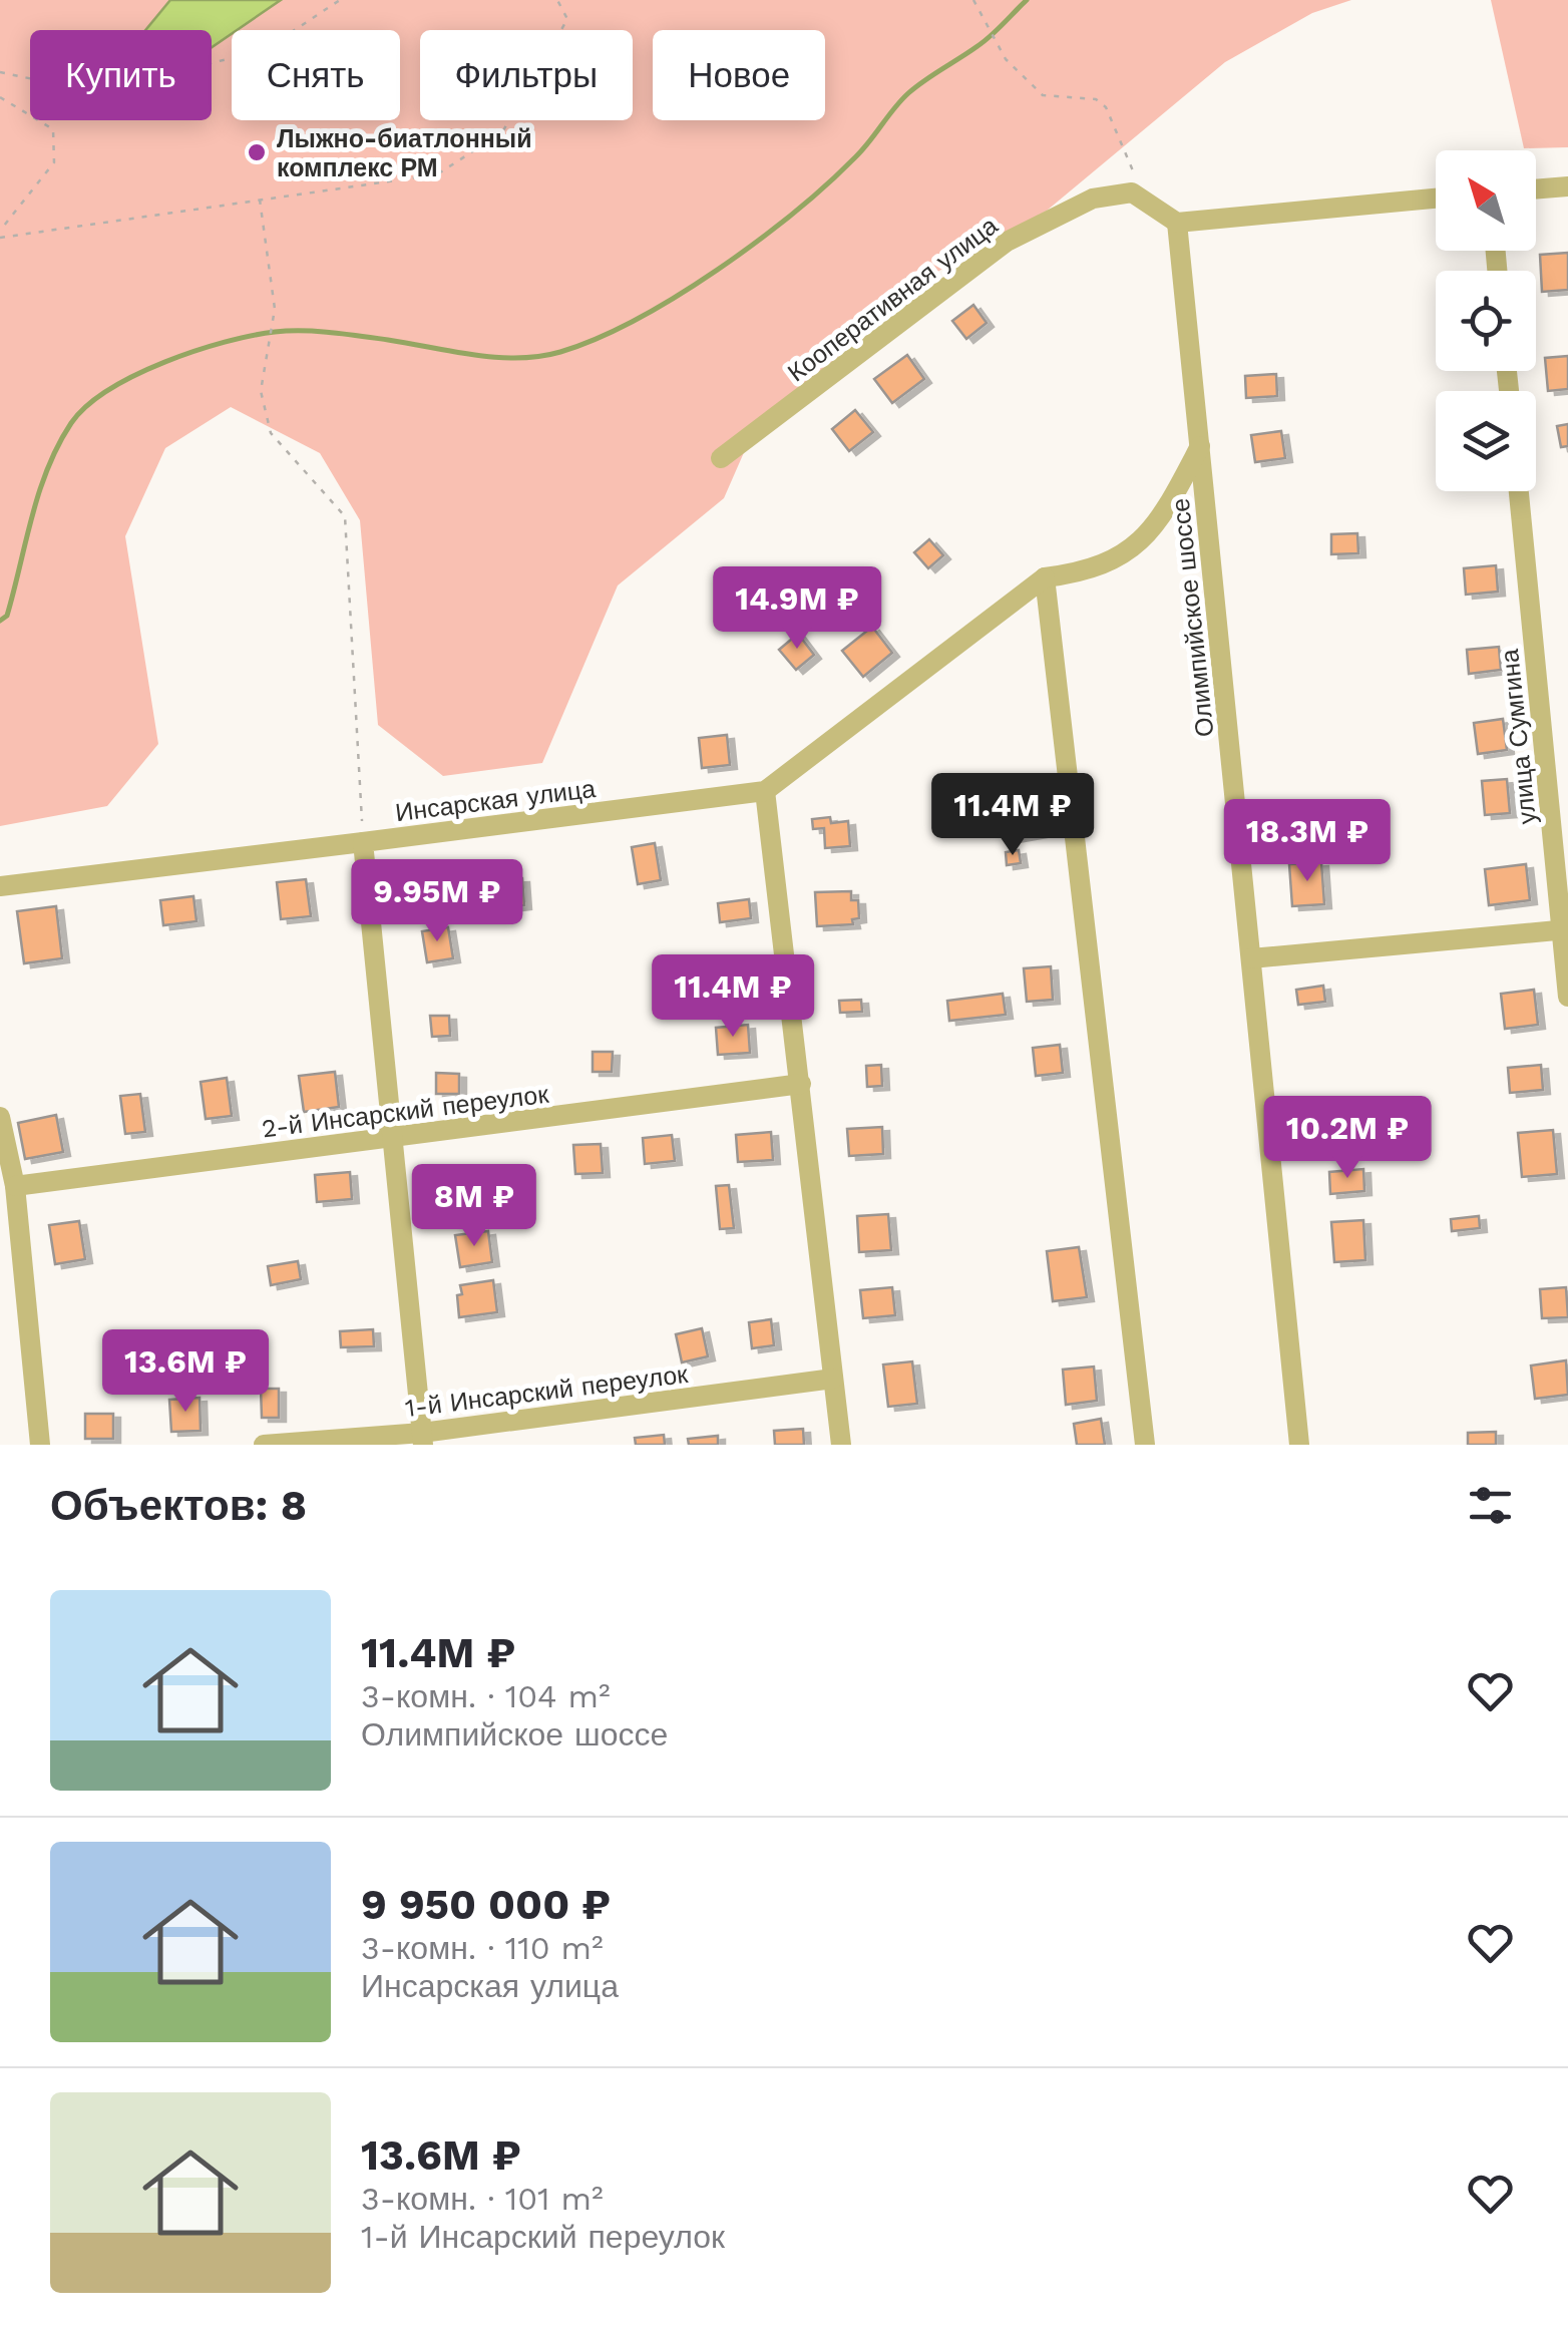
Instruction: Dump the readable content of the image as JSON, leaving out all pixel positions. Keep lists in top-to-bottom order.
{
  "streets": {
    "street": [
      "Кооперативная улица",
      "Олимпийское шоссе",
      "улица Сумгина",
      "Инсарская улица",
      "2-й Инсарский переулок",
      "1-й Инсарский переулок"
    ]
  },
  "crossings": [
    ["Инсарская улица", "2-й Инсарский переулок"],
    ["Инсарская улица", "1-й Инсарский переулок"]
  ],
  "places": ["Лыжно-биатлонный комплекс РМ"],
  "north": "top left",
  "page": {
    "chip": [
      "Купить",
      "Снять",
      "Фильтры",
      "Новое"
    ],
    "price": [
      "14.9M ₽",
      "11.4M ₽",
      "18.3M ₽",
      "9.95M ₽",
      "11.4M ₽",
      "10.2M ₽",
      "8M ₽",
      "13.6M ₽"
    ],
    "heading": "Объектов: 8",
    "list": [
      {
        "name": "11.4M ₽",
        "note": "3-комн. · 104 m² · Олимпийское шоссе"
      },
      {
        "name": "9 950 000 ₽",
        "note": "3-комн. · 110 m² · Инсарская улица"
      },
      {
        "name": "13.6M ₽",
        "note": "3-комн. · 101 m² · 1-й Инсарский переулок"
      }
    ]
  }
}
